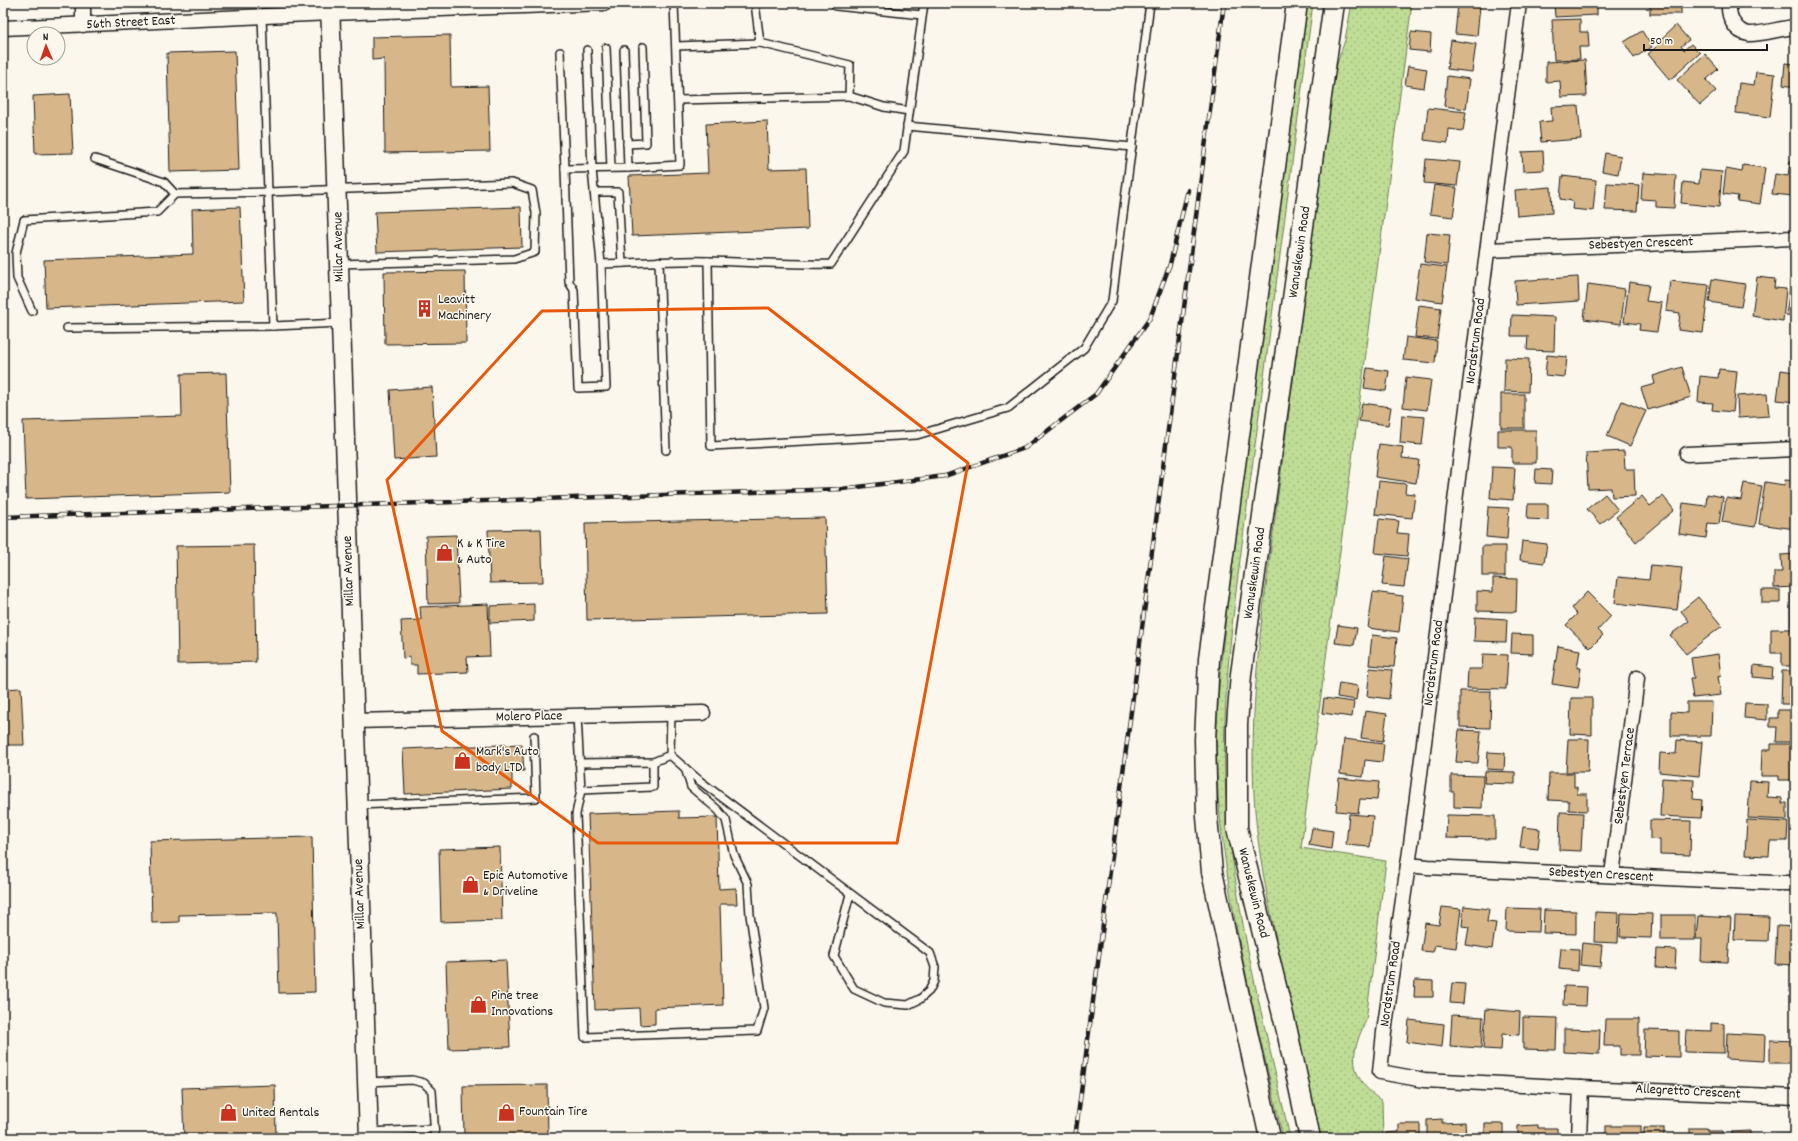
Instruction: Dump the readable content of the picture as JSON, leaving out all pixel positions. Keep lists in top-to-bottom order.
{
  "streets": {
    "main road": ["Wanuskewin Road"],
    "street": [
      "56th Street East",
      "Sebestyen Crescent",
      "Millar Avenue",
      "Nordstrum Road",
      "Molero Place",
      "Sebestyen Terrace",
      "Allegretto Crescent"
    ]
  },
  "crossings": [
    ["56th Street East", "Millar Avenue"],
    ["Sebestyen Crescent", "Nordstrum Road"],
    ["Sebestyen Crescent", "Sebestyen Terrace"],
    ["Millar Avenue", "Molero Place"],
    ["Nordstrum Road", "Allegretto Crescent"]
  ],
  "places": {
    "building": ["Leavitt Machinery"],
    "shop": [
      "K & K Tire & Auto",
      "Mark's Auto body LTD",
      "Epic Automotive & Driveline",
      "Pine tree Innovations",
      "Fountain Tire",
      "United Rentals"
    ]
  },
  "scale_bar": "50 m",
  "north": "top"
}
